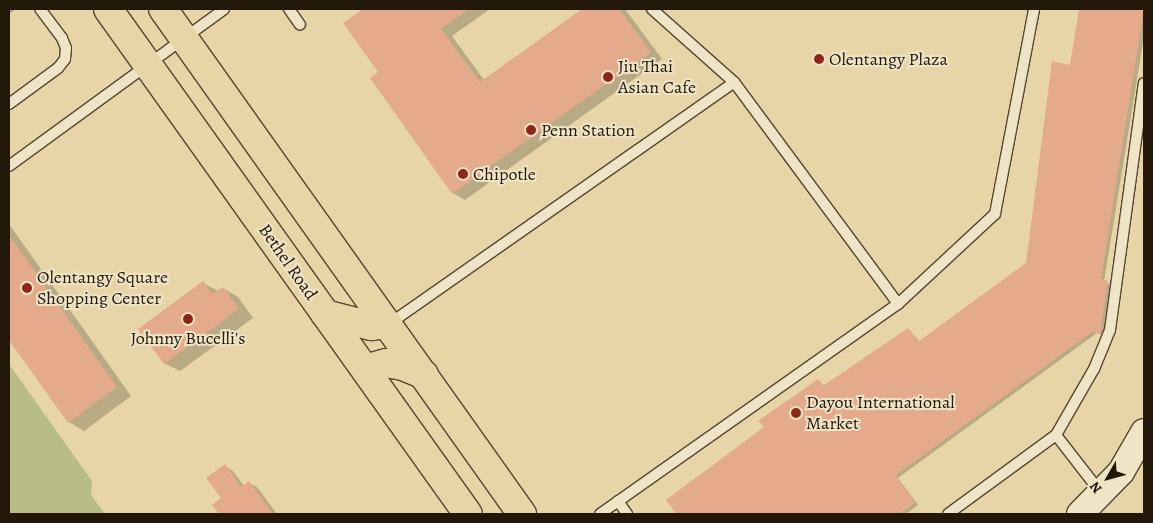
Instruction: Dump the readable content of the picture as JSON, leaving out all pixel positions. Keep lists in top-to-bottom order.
{
  "streets": {
    "main road": ["Bethel Road"]
  },
  "places": [
    "Olentangy Plaza",
    "Jiu Thai Asian Cafe",
    "Penn Station",
    "Chipotle",
    "Olentangy Square Shopping Center",
    "Johnny Bucelli's",
    "Dayou International Market"
  ],
  "north": "bottom left"
}
